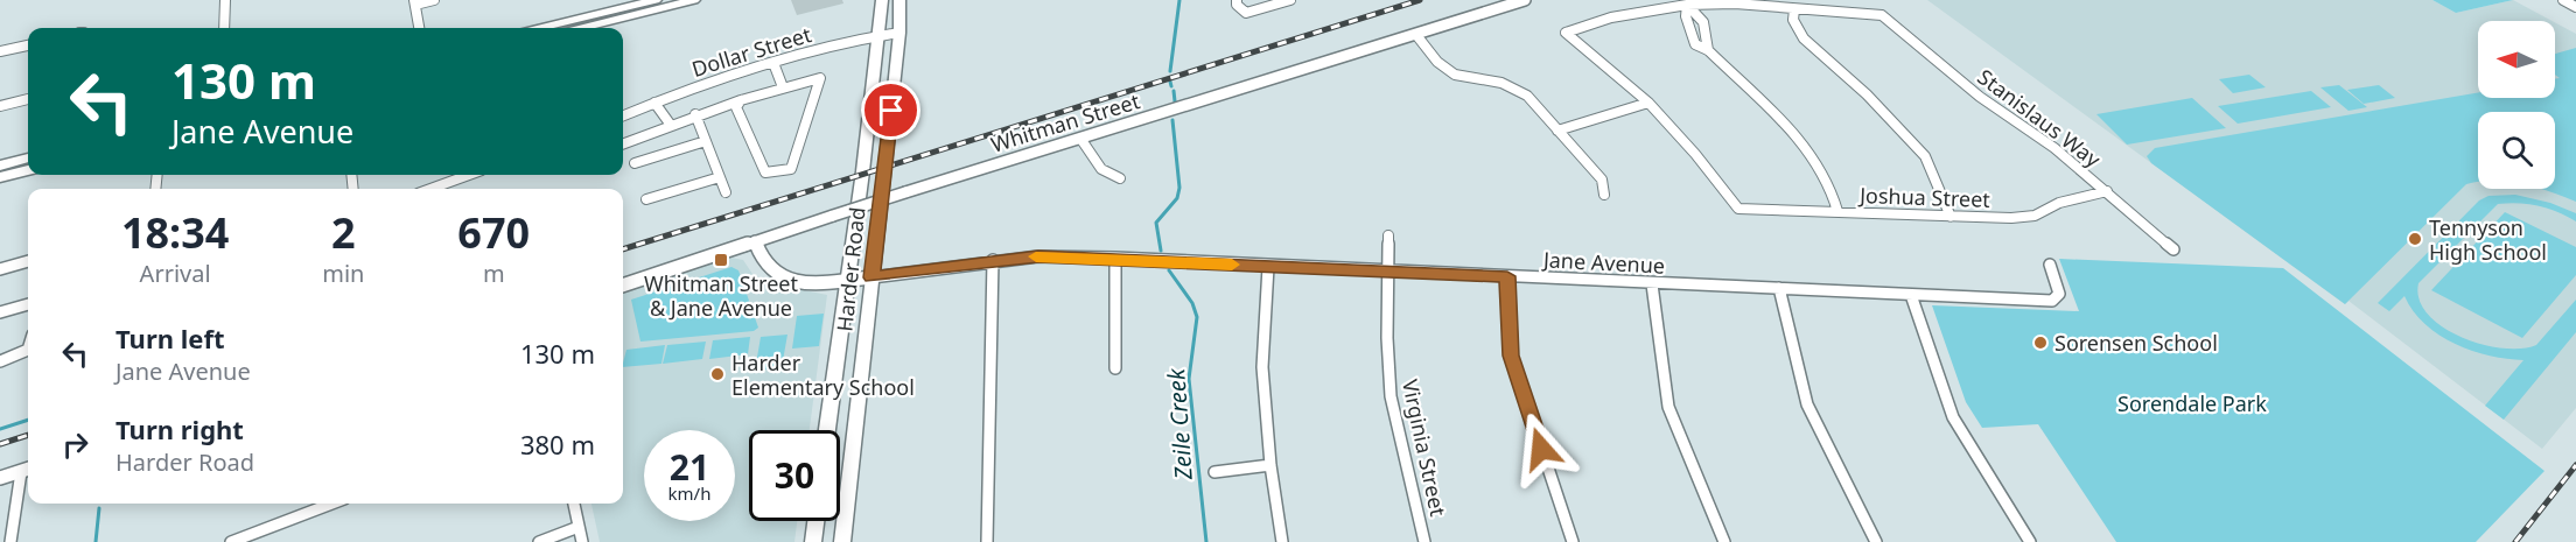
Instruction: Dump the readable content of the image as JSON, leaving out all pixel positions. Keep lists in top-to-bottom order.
{
  "streets": {
    "main road": ["Harder Road"],
    "street": [
      "Dollar Street",
      "Stanislaus Way",
      "Whitman Street",
      "Joshua Street",
      "Jane Avenue",
      "Virginia Street"
    ]
  },
  "crossings": [
    ["Dollar Street", "Harder Road"],
    ["Stanislaus Way", "Joshua Street"],
    ["Whitman Street", "Jane Avenue"],
    ["Jane Avenue", "Harder Road"],
    ["Jane Avenue", "Virginia Street"]
  ],
  "water": ["Zeile Creek"],
  "parks": ["Sorendale Park"],
  "places": {
    "other": ["Tennyson High School", "Sorensen School", "Harder Elementary School"],
    "transit": ["Whitman Street & Jane Avenue"]
  },
  "north": "left",
  "page": {
    "turn": ["130 m", "Jane Avenue"],
    "eta": [
      "18:34",
      "Arrival",
      "2",
      "min",
      "670",
      "m"
    ],
    "list": [
      {
        "name": "Turn left",
        "note": "Jane Avenue",
        "value": "130 m"
      },
      {
        "name": "Turn right",
        "note": "Harder Road",
        "value": "380 m"
      }
    ],
    "speed": "21 km/h",
    "limit": "30"
  }
}
